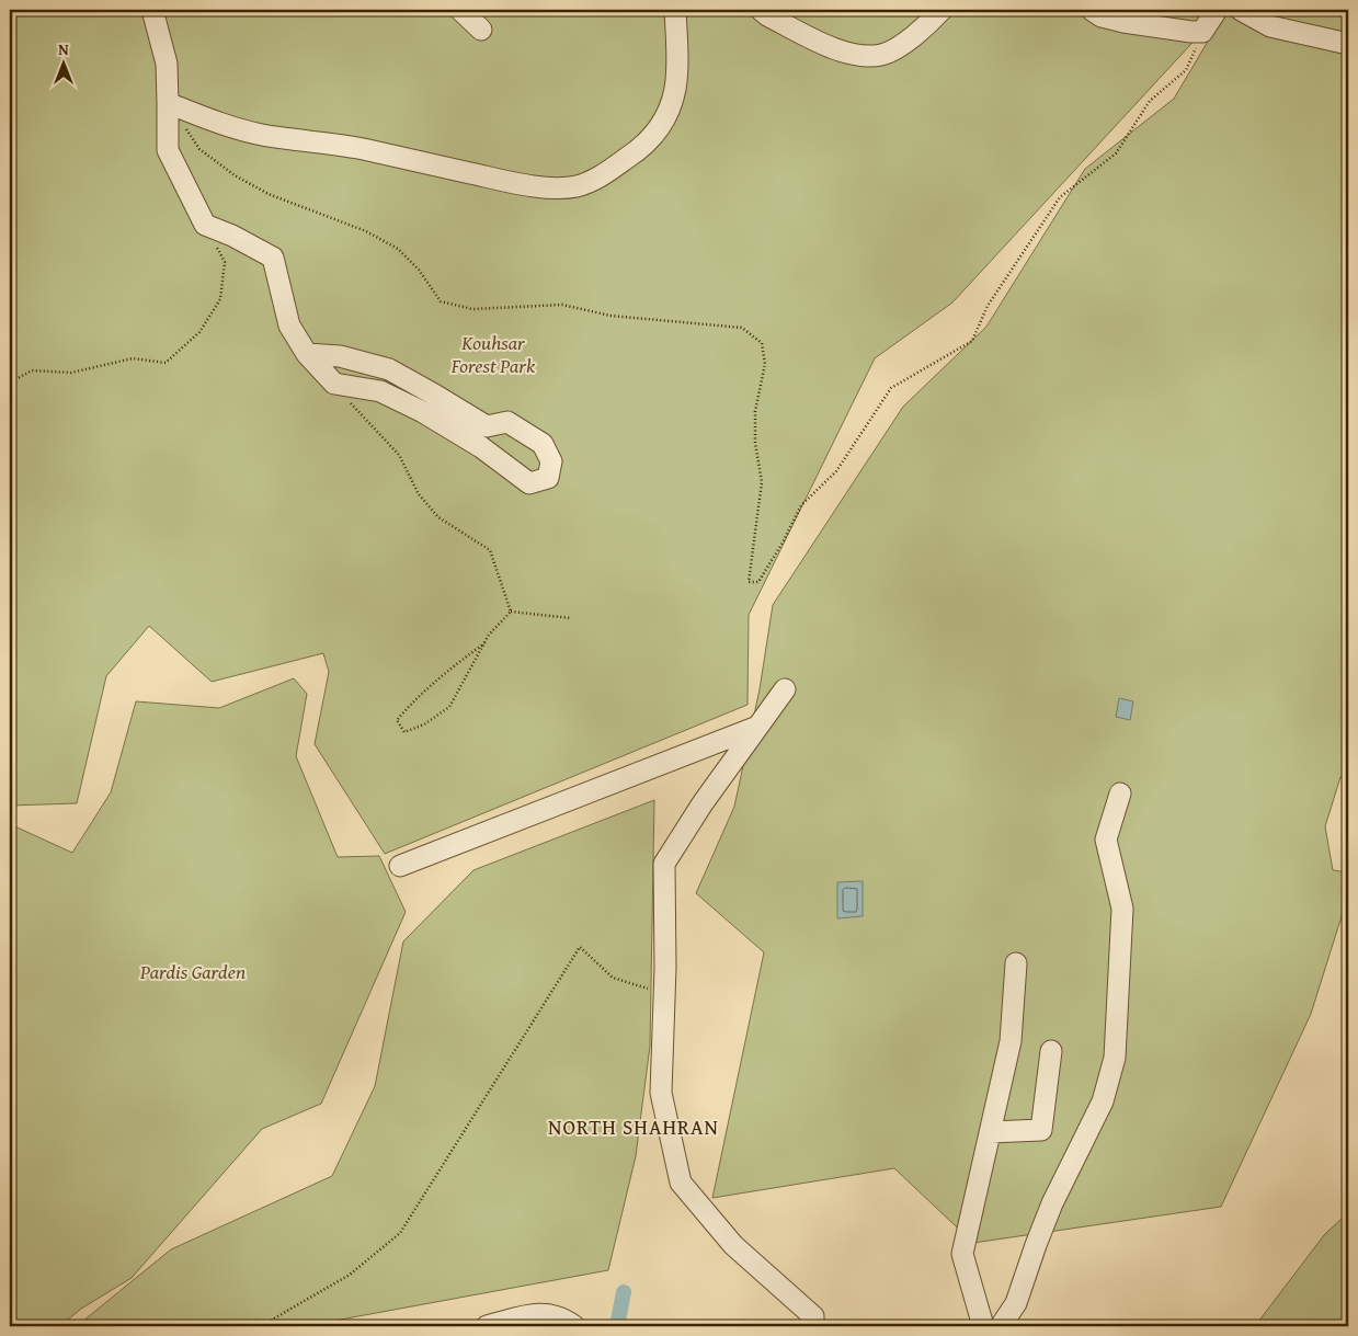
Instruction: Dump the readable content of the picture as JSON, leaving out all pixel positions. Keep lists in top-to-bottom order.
{
  "districts": ["NORTH SHAHRAN"],
  "parks": ["Kouhsar Forest Park", "Pardis Garden"],
  "north": "top"
}
